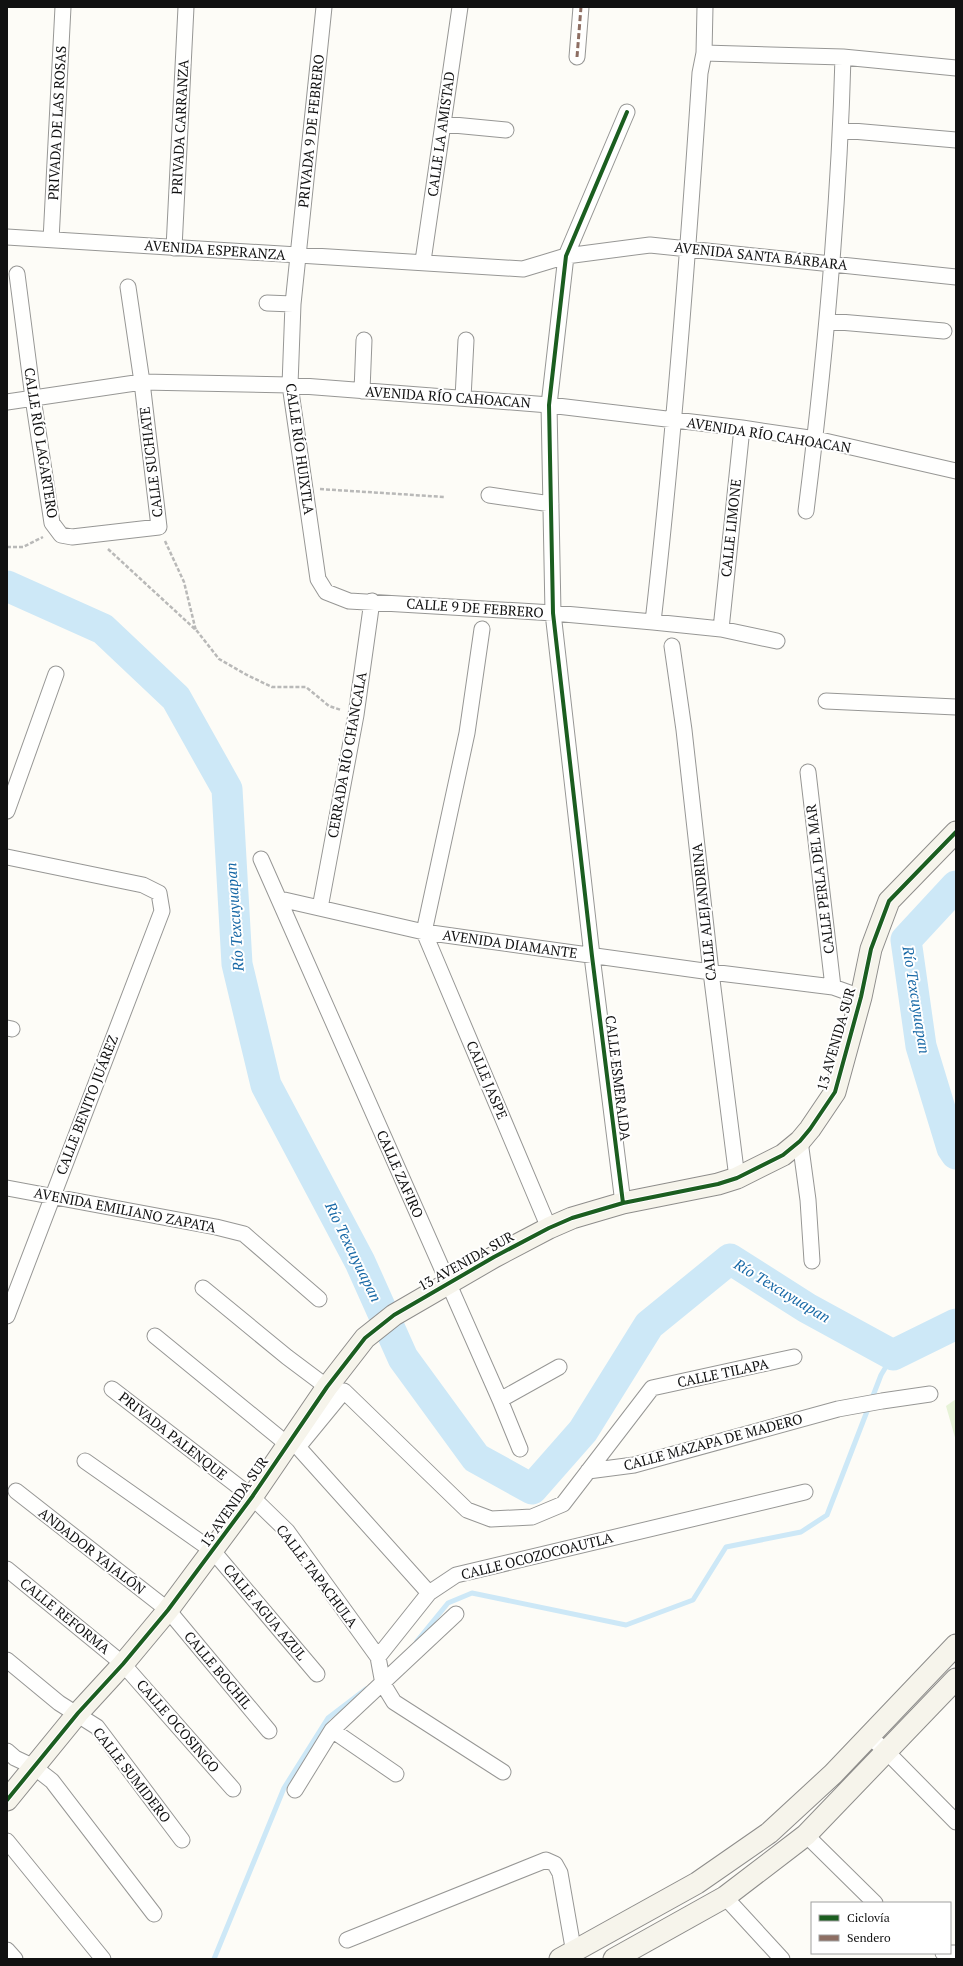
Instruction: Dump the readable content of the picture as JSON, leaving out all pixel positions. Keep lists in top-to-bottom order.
{
  "streets": {
    "street": [
      "PRIVADA DE LAS ROSAS",
      "PRIVADA CARRANZA",
      "PRIVADA 9 DE FEBRERO",
      "CALLE LA AMISTAD",
      "AVENIDA ESPERANZA",
      "AVENIDA SANTA BÁRBARA",
      "AVENIDA RÍO CAHOACAN",
      "CALLE RÍO LAGARTERO",
      "CALLE RÍO HUIXTLA",
      "CALLE SUCHIATE",
      "CALLE LIMONE",
      "CALLE 9 DE FEBRERO",
      "CERRADA RÍO CHANCALA",
      "CALLE PERLA DEL MAR",
      "CALLE ALEJANDRINA",
      "AVENIDA DIAMANTE",
      "13 AVENIDA SUR",
      "CALLE ESMERALDA",
      "CALLE JASPE",
      "CALLE BENITO JUÁREZ",
      "CALLE ZAFIRO",
      "AVENIDA EMILIANO ZAPATA",
      "CALLE TILAPA",
      "PRIVADA PALENQUE",
      "CALLE MAZAPA DE MADERO",
      "ANDADOR YAJALÓN",
      "CALLE OCOZOCOAUTLA",
      "CALLE TAPACHULA",
      "CALLE AGUA AZUL",
      "CALLE REFORMA",
      "CALLE BOCHIL",
      "CALLE OCOSINGO",
      "CALLE SUMIDERO"
    ]
  },
  "crossings": [
    ["PRIVADA DE LAS ROSAS", "AVENIDA ESPERANZA"],
    ["PRIVADA CARRANZA", "AVENIDA ESPERANZA"],
    ["PRIVADA 9 DE FEBRERO", "AVENIDA ESPERANZA"],
    ["PRIVADA 9 DE FEBRERO", "CALLE RÍO HUIXTLA"],
    ["CALLE LA AMISTAD", "AVENIDA ESPERANZA"],
    ["CALLE LA AMISTAD", "AVENIDA SANTA BÁRBARA"],
    ["AVENIDA ESPERANZA", "AVENIDA SANTA BÁRBARA"],
    ["AVENIDA ESPERANZA", "CALLE RÍO HUIXTLA"],
    ["AVENIDA SANTA BÁRBARA", "CALLE ESMERALDA"],
    ["AVENIDA RÍO CAHOACAN", "CALLE RÍO LAGARTERO"],
    ["AVENIDA RÍO CAHOACAN", "CALLE RÍO HUIXTLA"],
    ["AVENIDA RÍO CAHOACAN", "CALLE SUCHIATE"],
    ["AVENIDA RÍO CAHOACAN", "CALLE LIMONE"],
    ["AVENIDA RÍO CAHOACAN", "CALLE ESMERALDA"],
    ["CALLE RÍO LAGARTERO", "CALLE SUCHIATE"],
    ["CALLE RÍO HUIXTLA", "CALLE 9 DE FEBRERO"],
    ["CALLE LIMONE", "CALLE 9 DE FEBRERO"],
    ["CALLE 9 DE FEBRERO", "CERRADA RÍO CHANCALA"],
    ["CALLE 9 DE FEBRERO", "CALLE ESMERALDA"],
    ["CERRADA RÍO CHANCALA", "AVENIDA DIAMANTE"],
    ["CALLE PERLA DEL MAR", "AVENIDA DIAMANTE"],
    ["CALLE ALEJANDRINA", "AVENIDA DIAMANTE"],
    ["CALLE ALEJANDRINA", "13 AVENIDA SUR"],
    ["AVENIDA DIAMANTE", "13 AVENIDA SUR"],
    ["AVENIDA DIAMANTE", "CALLE ESMERALDA"],
    ["AVENIDA DIAMANTE", "CALLE JASPE"],
    ["AVENIDA DIAMANTE", "CALLE ZAFIRO"],
    ["13 AVENIDA SUR", "CALLE ESMERALDA"],
    ["13 AVENIDA SUR", "CALLE JASPE"],
    ["13 AVENIDA SUR", "CALLE ZAFIRO"],
    ["13 AVENIDA SUR", "PRIVADA PALENQUE"],
    ["13 AVENIDA SUR", "ANDADOR YAJALÓN"],
    ["13 AVENIDA SUR", "CALLE TAPACHULA"],
    ["13 AVENIDA SUR", "CALLE AGUA AZUL"],
    ["13 AVENIDA SUR", "CALLE REFORMA"],
    ["13 AVENIDA SUR", "CALLE BOCHIL"],
    ["13 AVENIDA SUR", "CALLE OCOSINGO"],
    ["13 AVENIDA SUR", "CALLE SUMIDERO"],
    ["CALLE BENITO JUÁREZ", "AVENIDA EMILIANO ZAPATA"],
    ["CALLE TILAPA", "CALLE MAZAPA DE MADERO"],
    ["PRIVADA PALENQUE", "CALLE TAPACHULA"],
    ["ANDADOR YAJALÓN", "CALLE BOCHIL"],
    ["CALLE OCOZOCOAUTLA", "CALLE TAPACHULA"],
    ["CALLE REFORMA", "CALLE OCOSINGO"]
  ],
  "water": ["Río Texcuyuapan"],
  "legend": ["Ciclovía", "Sendero"]
}
